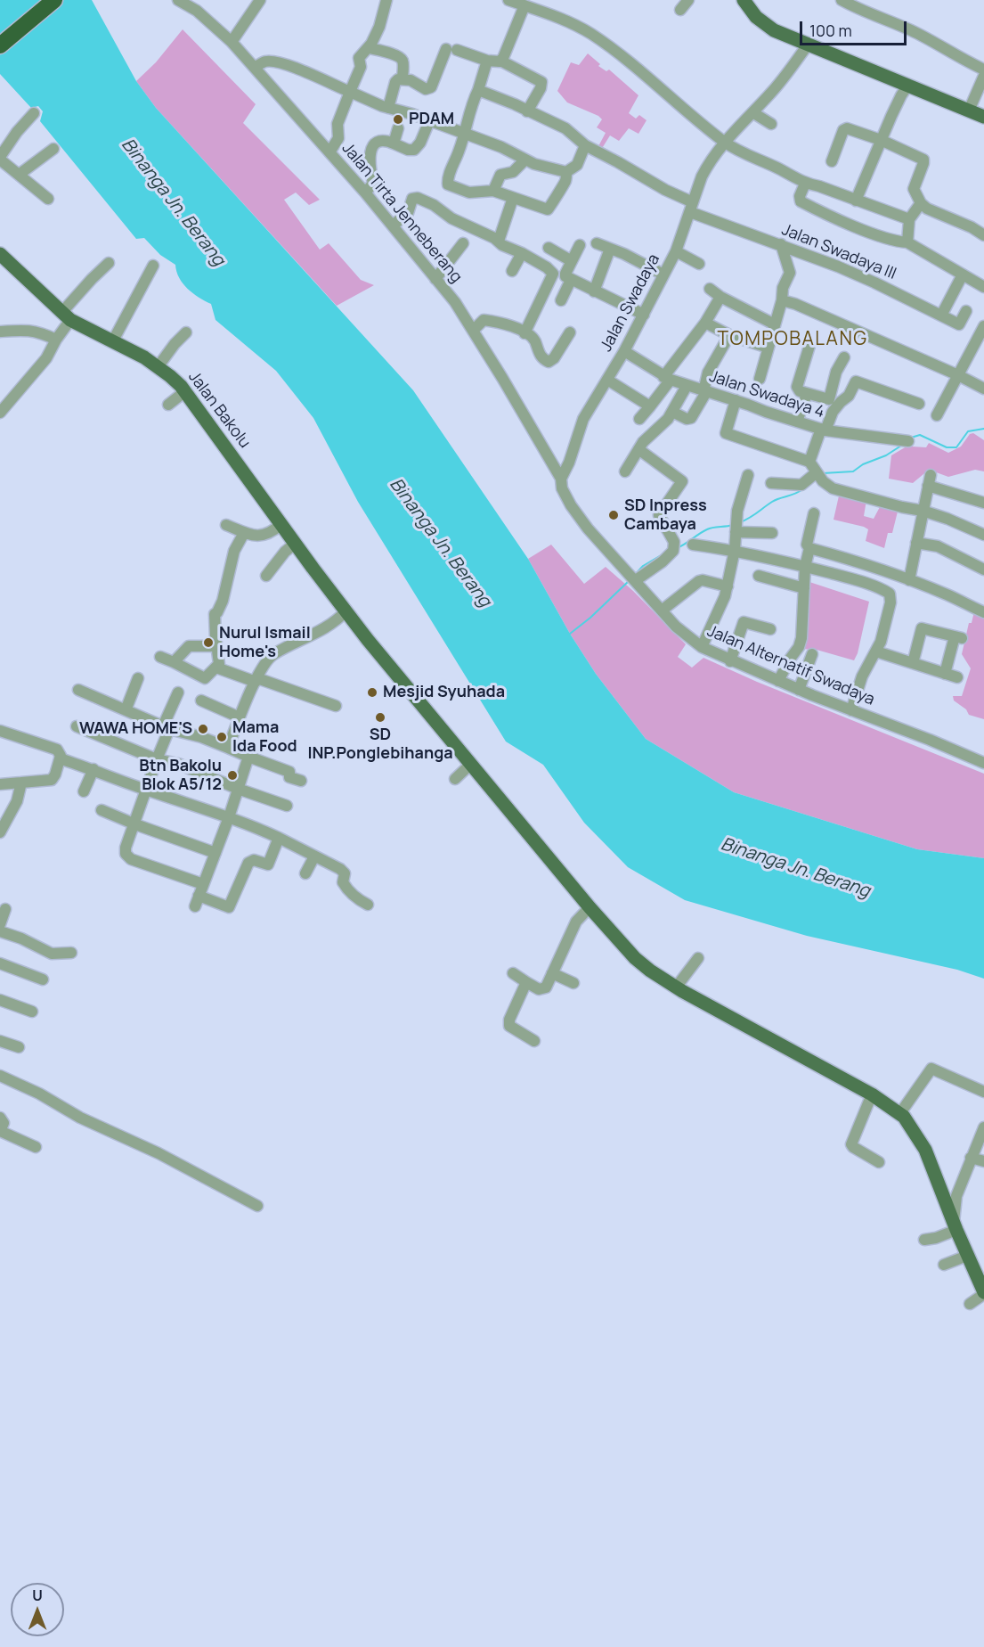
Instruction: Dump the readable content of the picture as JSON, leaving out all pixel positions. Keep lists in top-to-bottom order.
{
  "streets": {
    "main road": ["Jalan Bakolu"],
    "street": [
      "Jalan Tirta Jenneberang",
      "Jalan Swadaya III",
      "Jalan Swadaya",
      "Jalan Swadaya 4",
      "Jalan Alternatif Swadaya"
    ]
  },
  "crossings": [
    ["Jalan Tirta Jenneberang", "Jalan Swadaya"],
    ["Jalan Tirta Jenneberang", "Jalan Alternatif Swadaya"],
    ["Jalan Swadaya III", "Jalan Swadaya"],
    ["Jalan Swadaya", "Jalan Swadaya 4"],
    ["Jalan Swadaya", "Jalan Alternatif Swadaya"]
  ],
  "districts": ["TOMPOBALANG"],
  "water": ["Binanga Jn. Berang"],
  "places": [
    "PDAM",
    "SD Inpress Cambaya",
    "Nurul Ismail Home's",
    "Mesjid Syuhada",
    "SD INP.Ponglebihanga",
    "WAWA HOME'S",
    "Mama Ida Food",
    "Btn Bakolu Blok A5/12"
  ],
  "scale_bar": "100 m",
  "north": "top"
}
